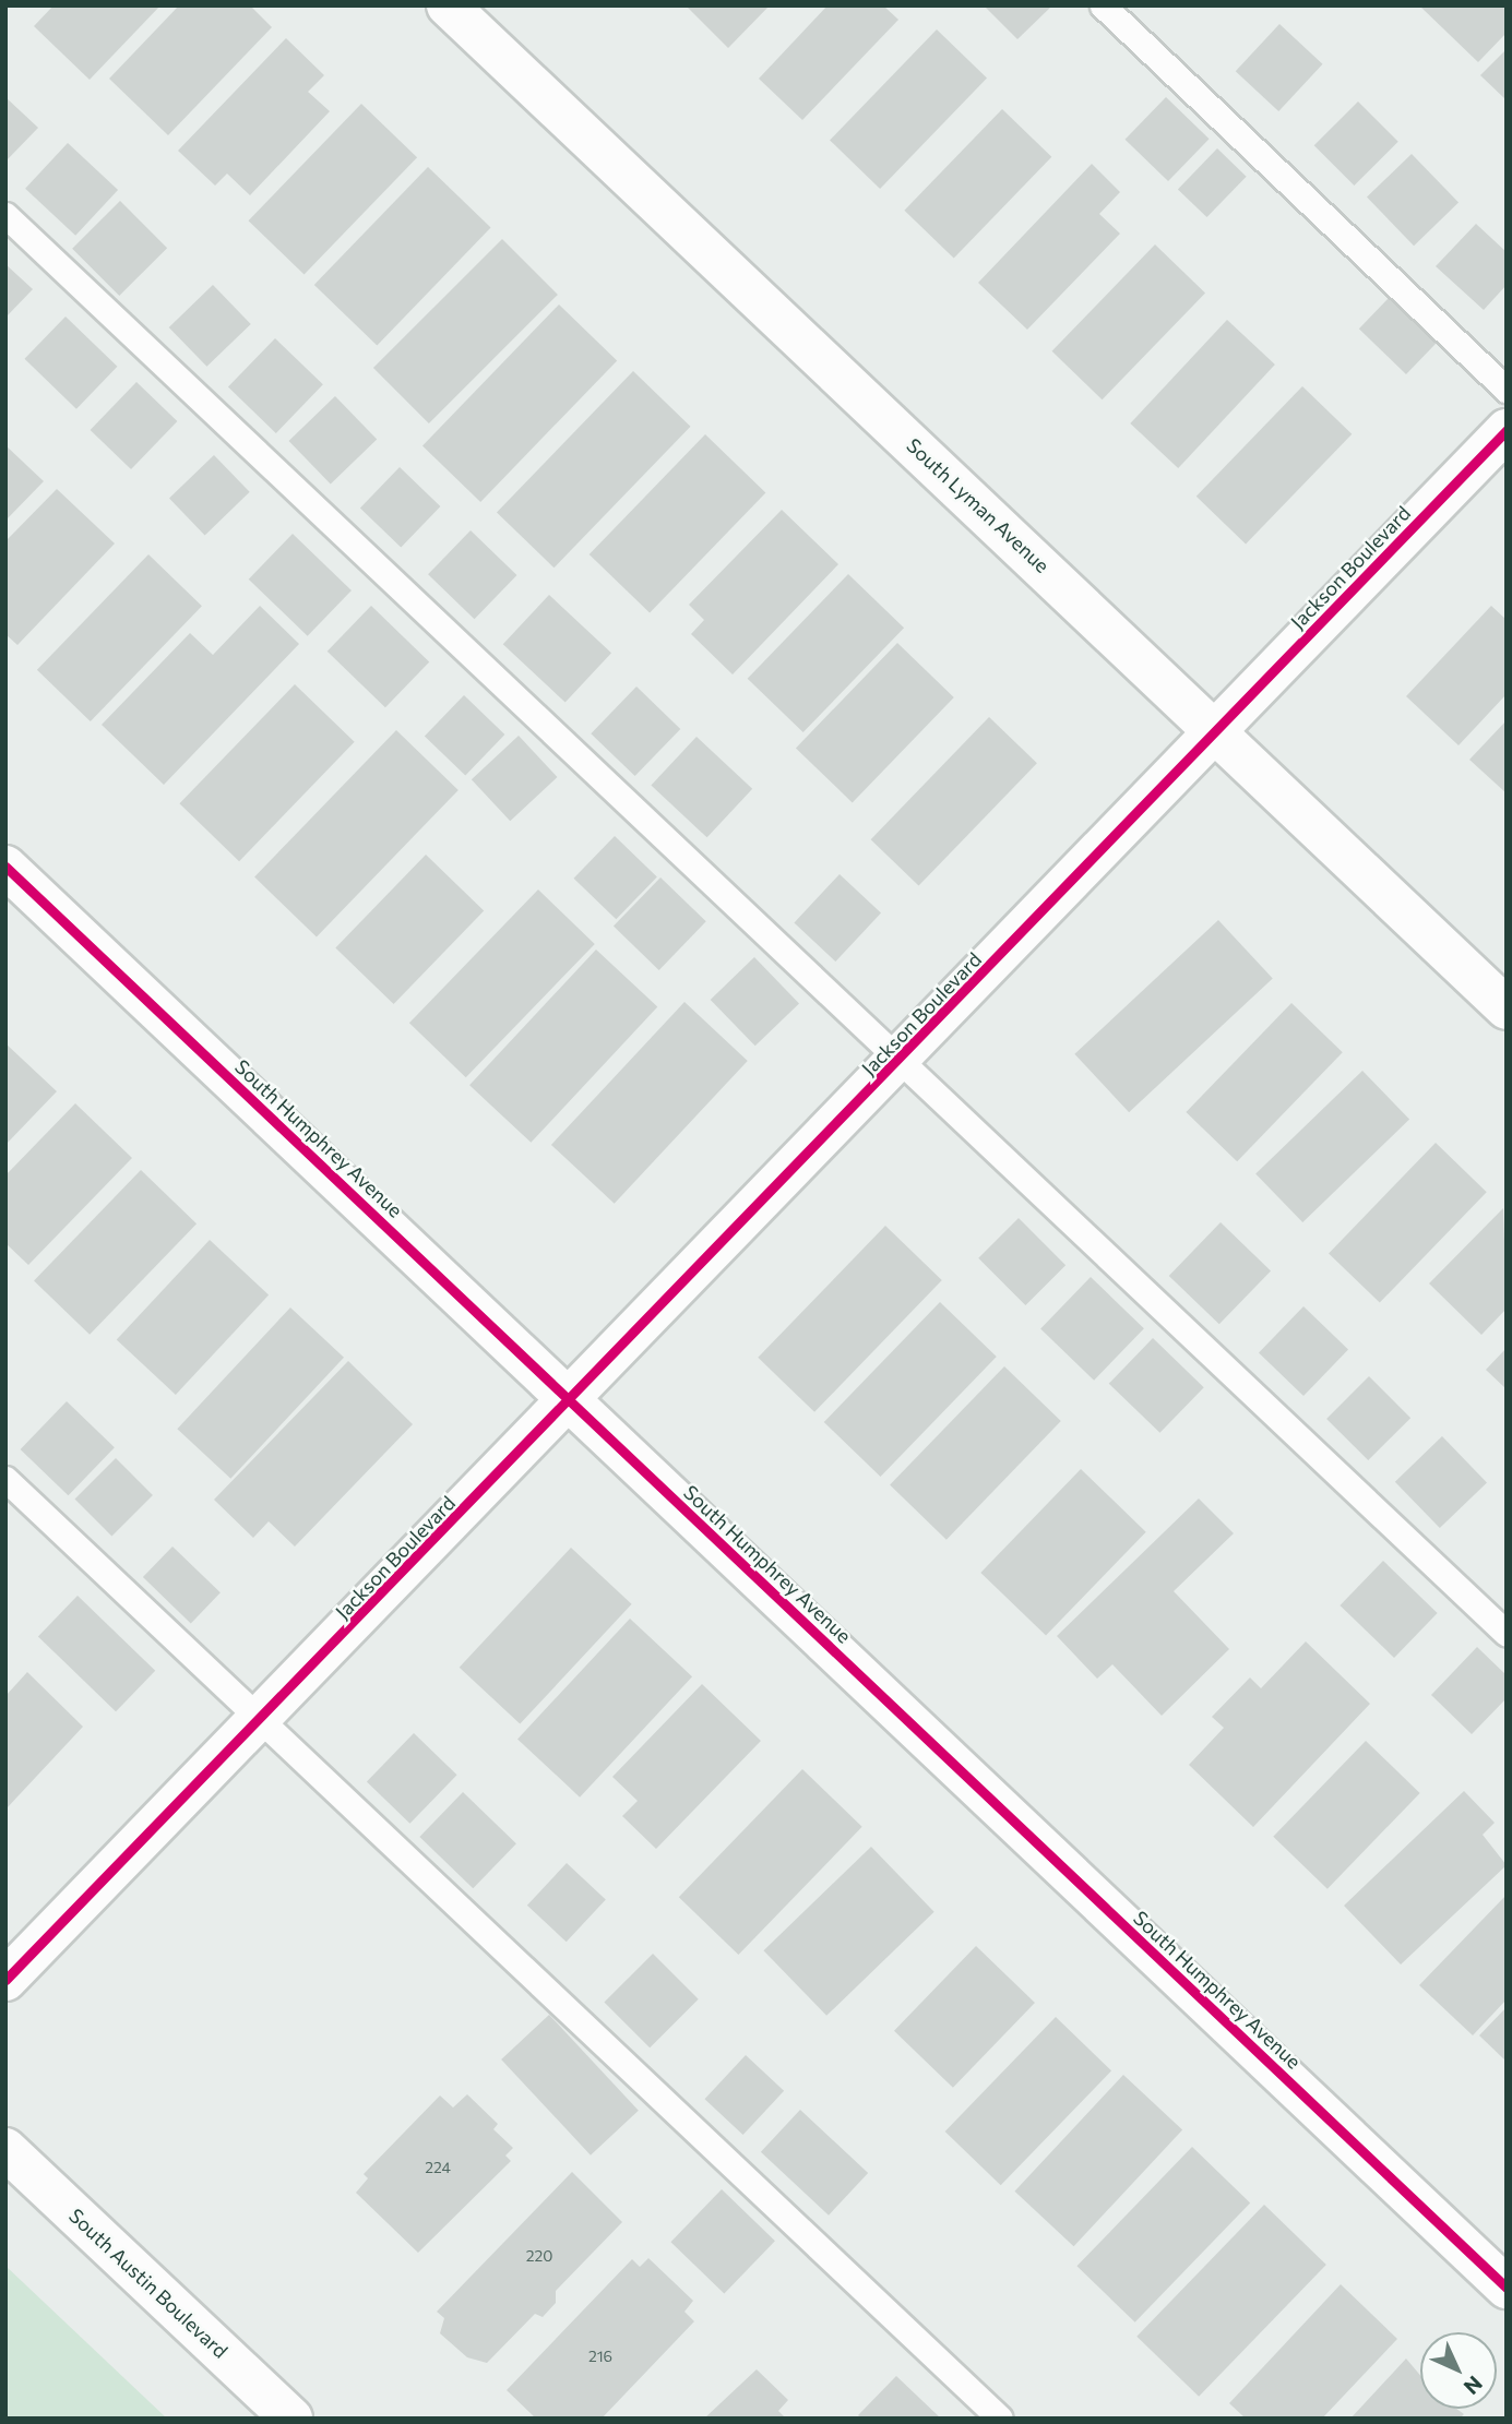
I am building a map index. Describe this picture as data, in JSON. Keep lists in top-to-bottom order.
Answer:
{
  "streets": {
    "street": [
      "South Lyman Avenue",
      "Jackson Boulevard",
      "South Humphrey Avenue",
      "South Austin Boulevard"
    ]
  },
  "crossings": [
    ["South Lyman Avenue", "Jackson Boulevard"],
    ["Jackson Boulevard", "South Humphrey Avenue"]
  ],
  "house_numbers": ["224", "220", "216"],
  "north": "bottom right"
}
